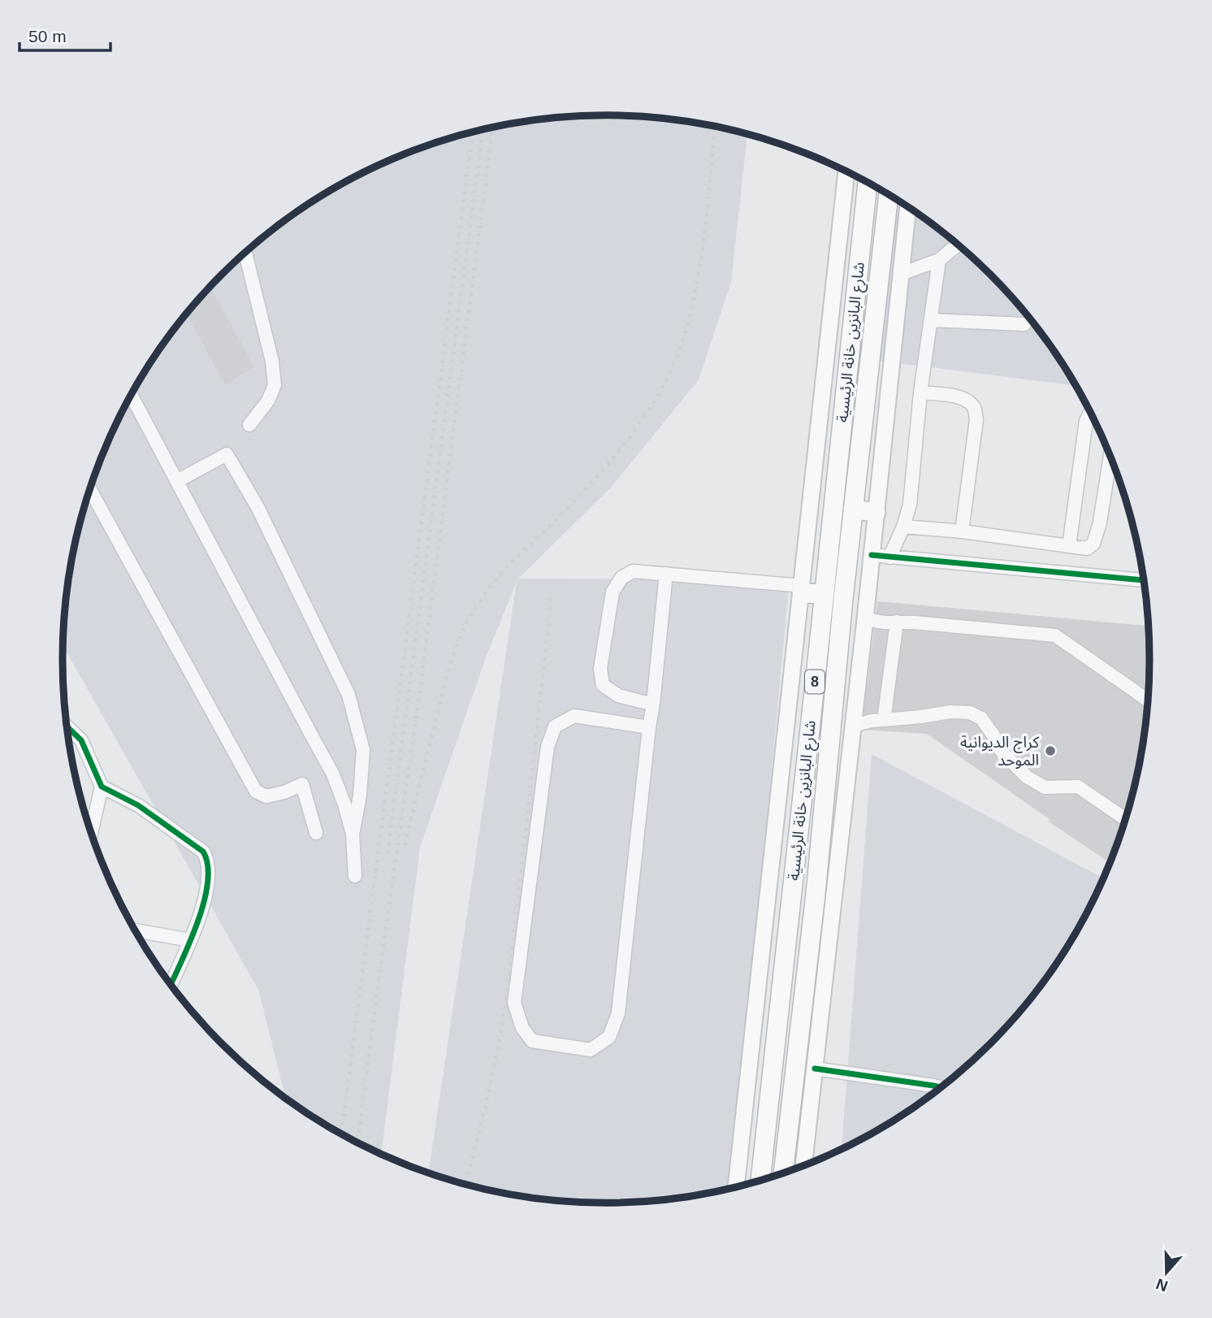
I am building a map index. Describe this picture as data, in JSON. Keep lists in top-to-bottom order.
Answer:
{
  "streets": {
    "highway": ["شارع البانزين خانة الرئيسية", "8"]
  },
  "places": ["كراج الديوانية الموحد"],
  "scale_bar": "50 m",
  "north": "bottom"
}
